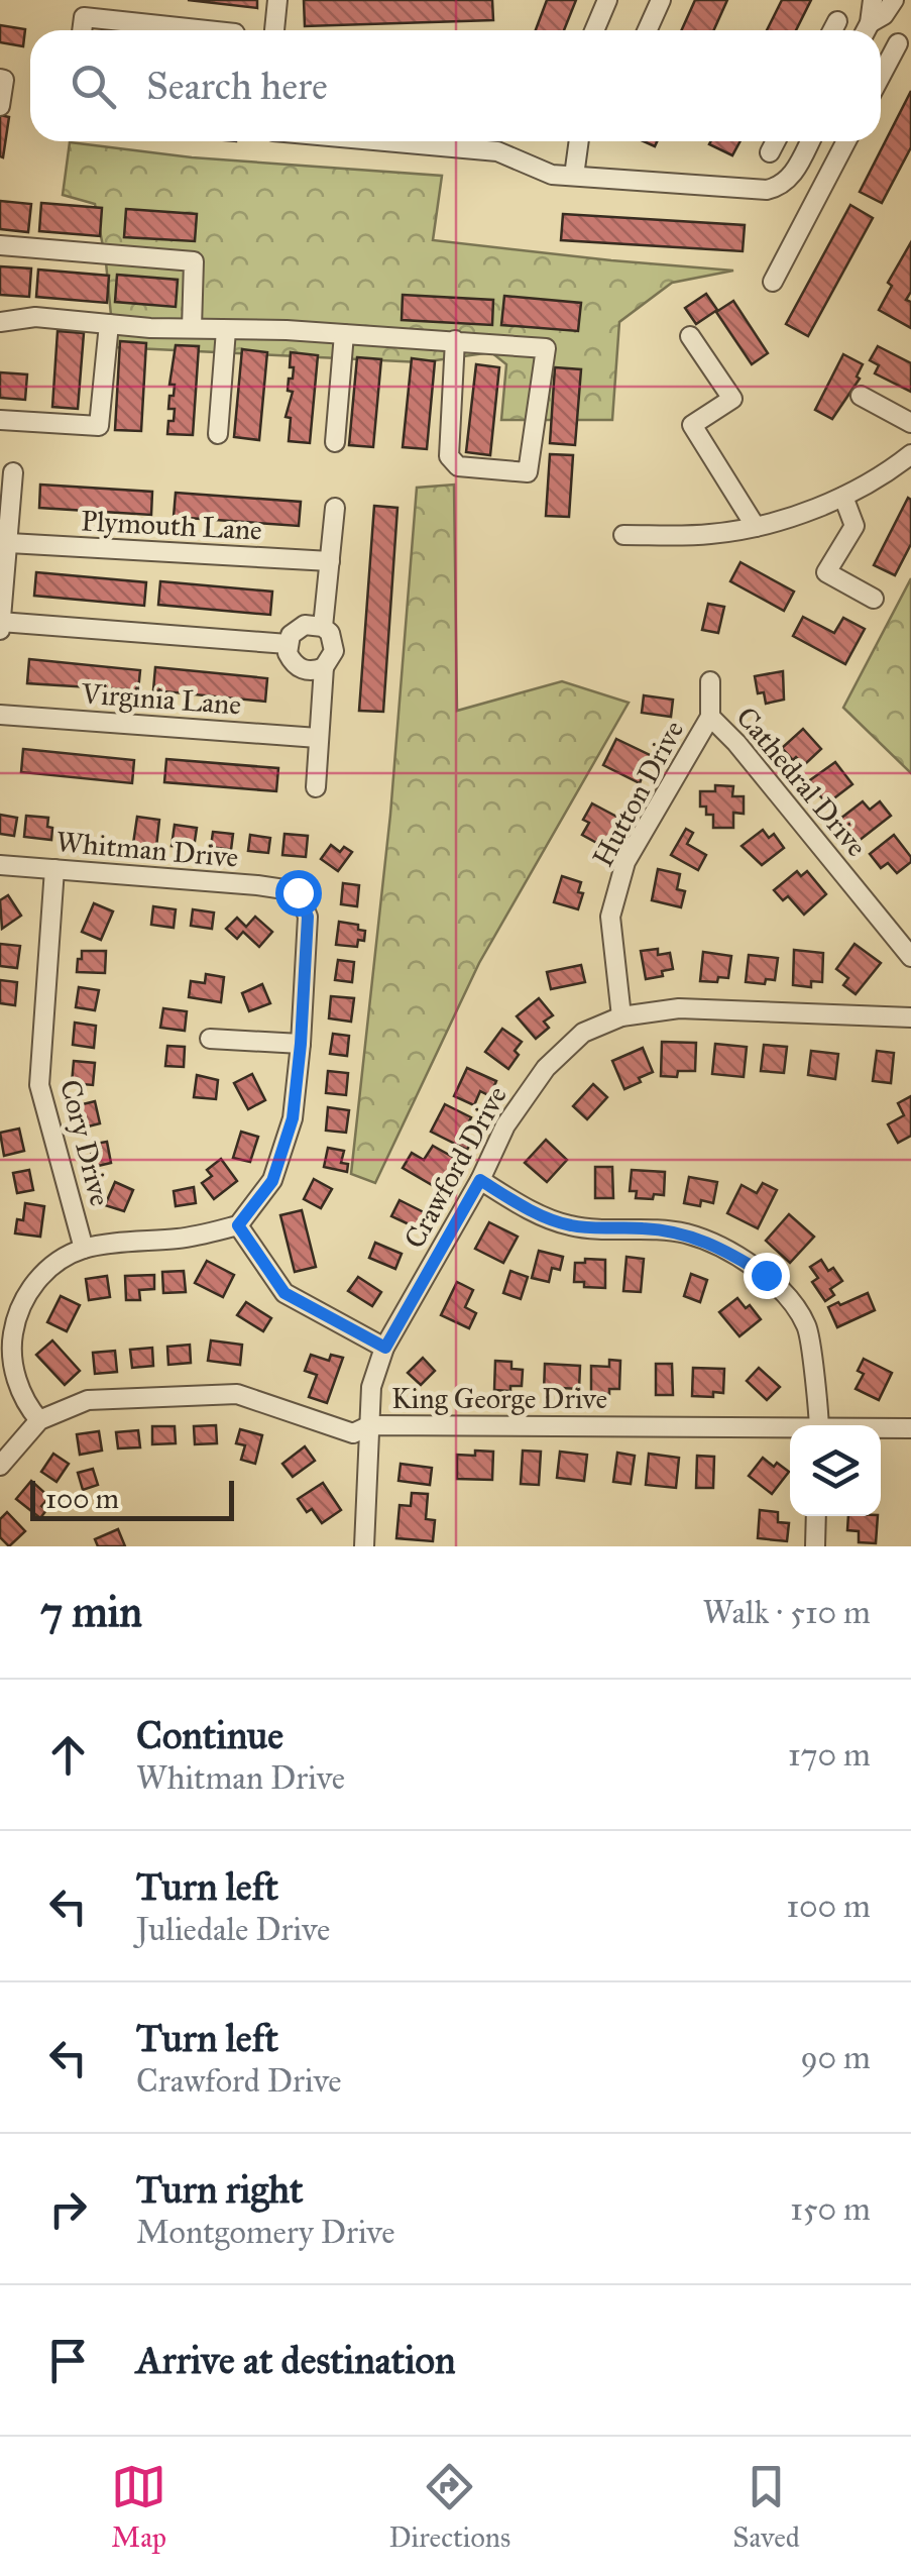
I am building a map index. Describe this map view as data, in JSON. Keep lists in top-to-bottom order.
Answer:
{
  "streets": {
    "street": [
      "Plymouth Lane",
      "Virginia Lane",
      "Cathedral Drive",
      "Hutton Drive",
      "Whitman Drive",
      "Cory Drive",
      "Crawford Drive",
      "King George Drive"
    ]
  },
  "crossings": [
    ["Cathedral Drive", "Hutton Drive"],
    ["Hutton Drive", "Crawford Drive"],
    ["Whitman Drive", "Cory Drive"],
    ["Crawford Drive", "King George Drive"]
  ],
  "scale_bar": "100 m",
  "page": {
    "search": "Search here",
    "scale": "100 m",
    "heading": ["7 min", "Walk · 510 m"],
    "list": [
      ["Continue", "Whitman Drive", "170 m"],
      ["Turn left", "Juliedale Drive", "100 m"],
      ["Turn left", "Crawford Drive", "90 m"],
      ["Turn right", "Montgomery Drive", "150 m"],
      "Arrive at destination"
    ],
    "nav": ["Map", "Directions", "Saved"]
  }
}
